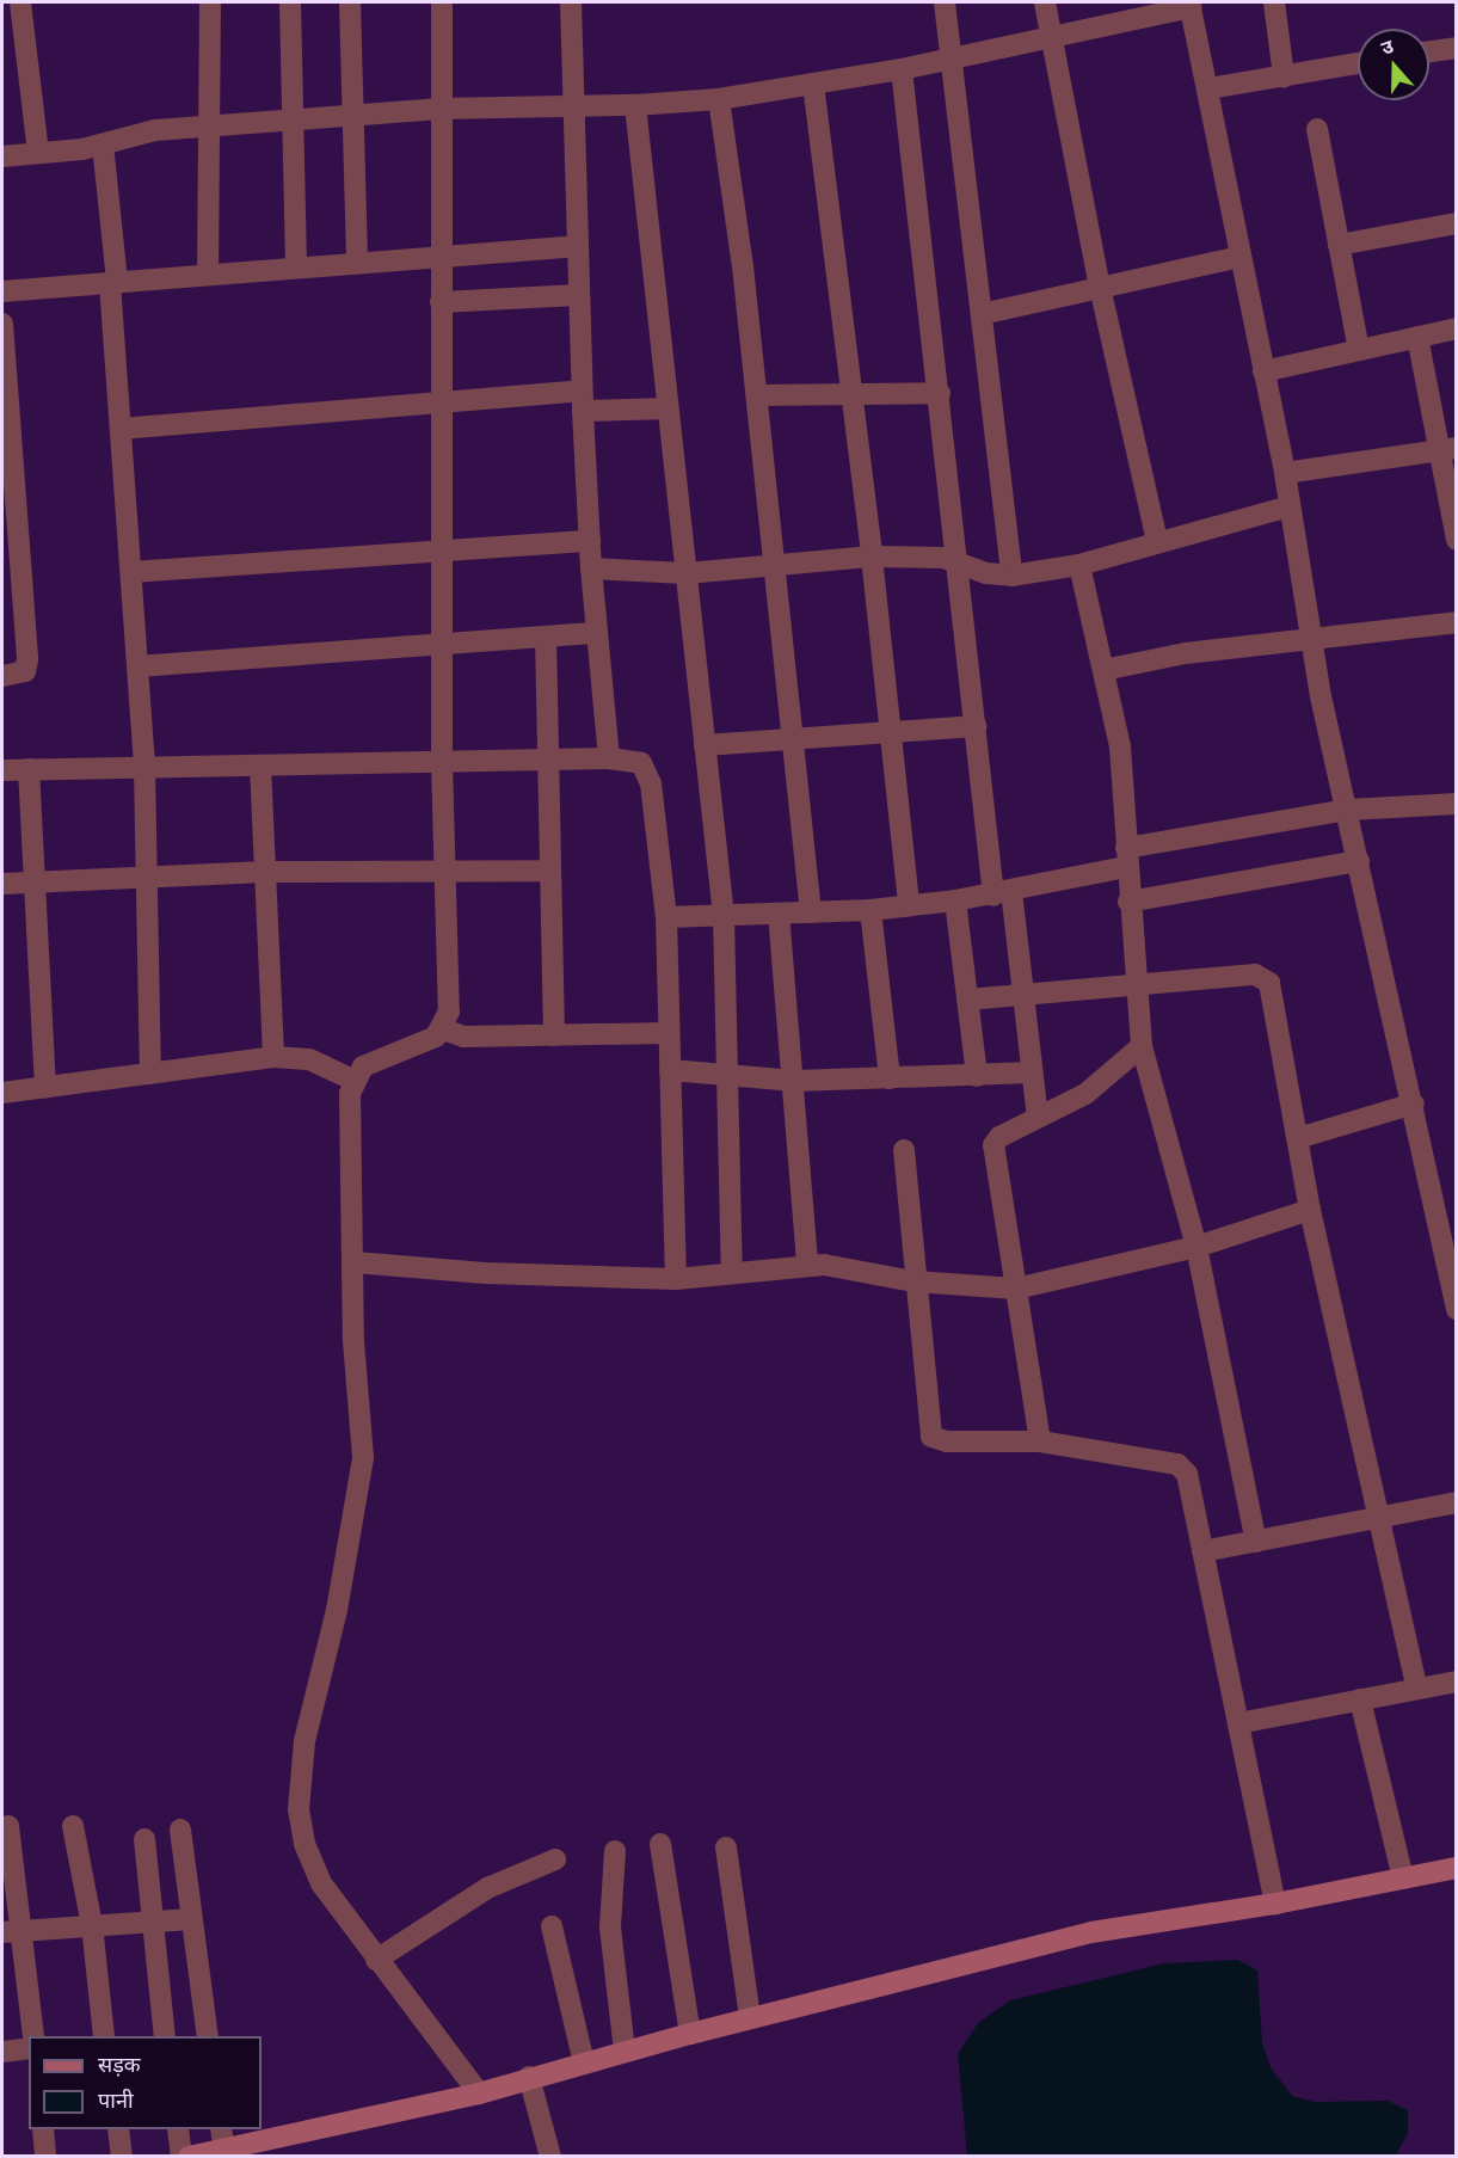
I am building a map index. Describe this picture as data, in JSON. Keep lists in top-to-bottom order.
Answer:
{
  "legend": ["सड़क", "पानी"],
  "north": "top"
}
